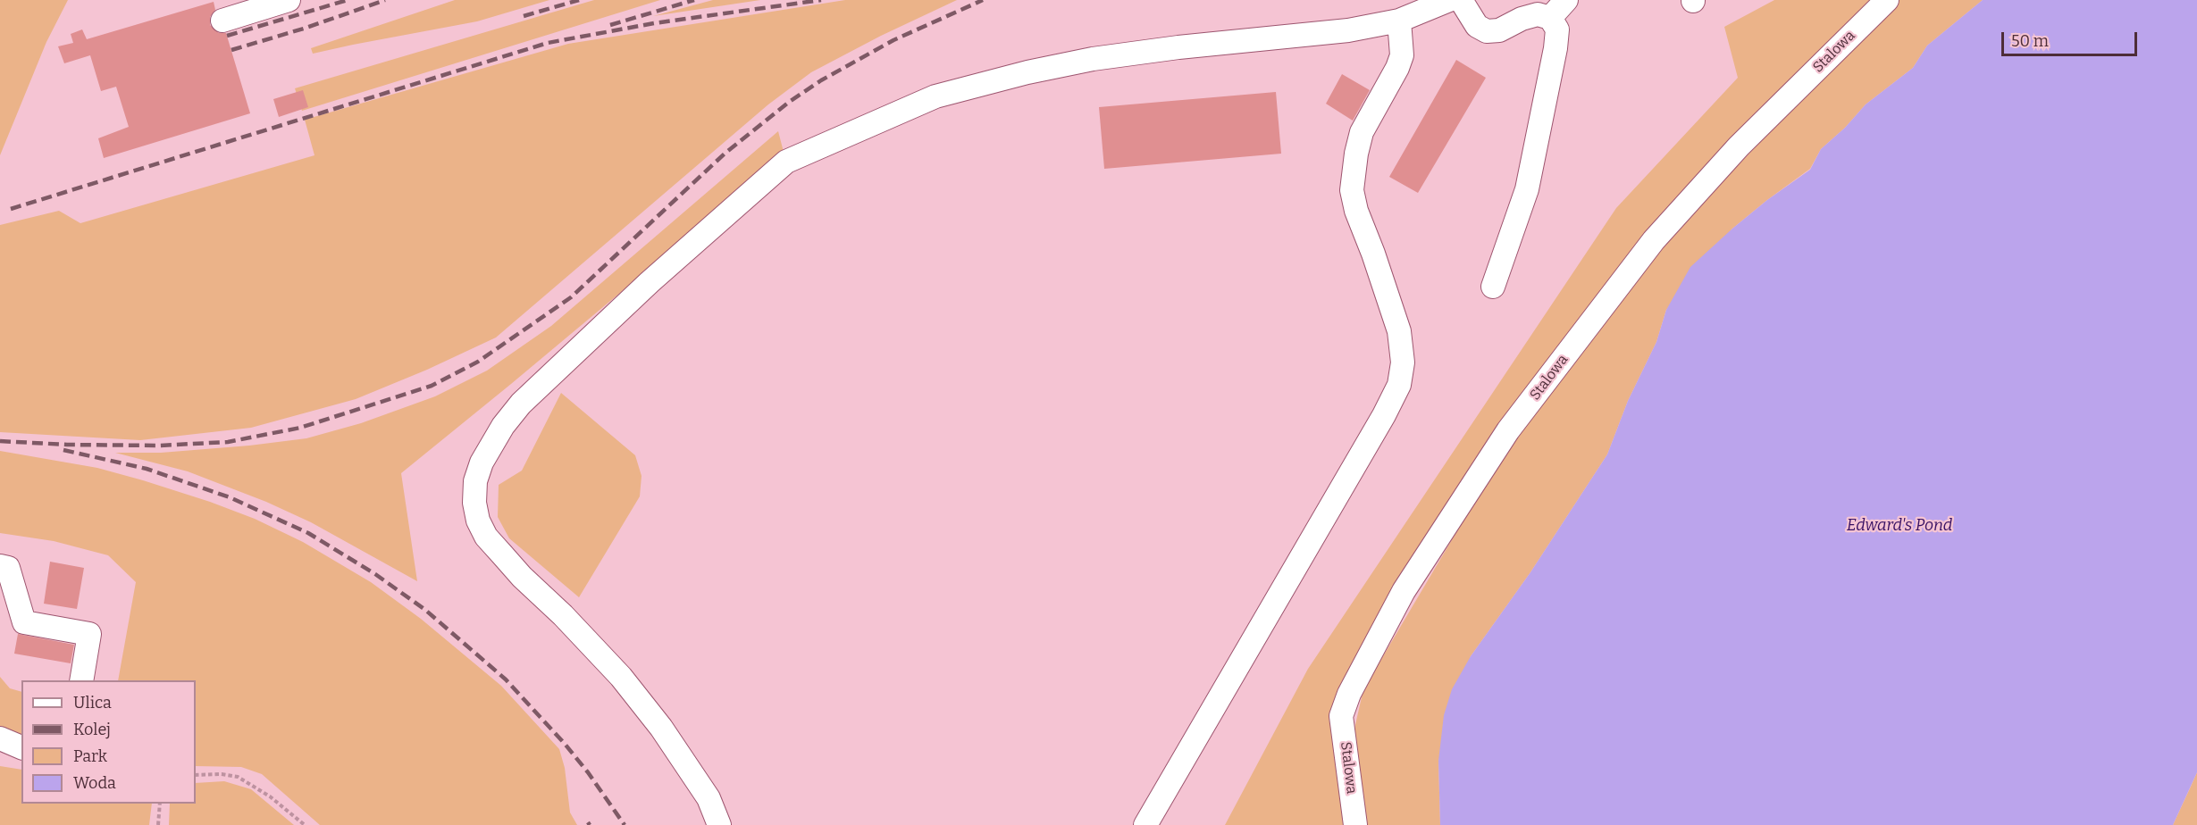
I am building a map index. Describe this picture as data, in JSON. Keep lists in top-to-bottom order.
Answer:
{
  "streets": {
    "street": ["Stalowa"]
  },
  "water": ["Edward's Pond"],
  "legend": [
    "Ulica",
    "Kolej",
    "Park",
    "Woda"
  ],
  "scale_bar": "50 m"
}
